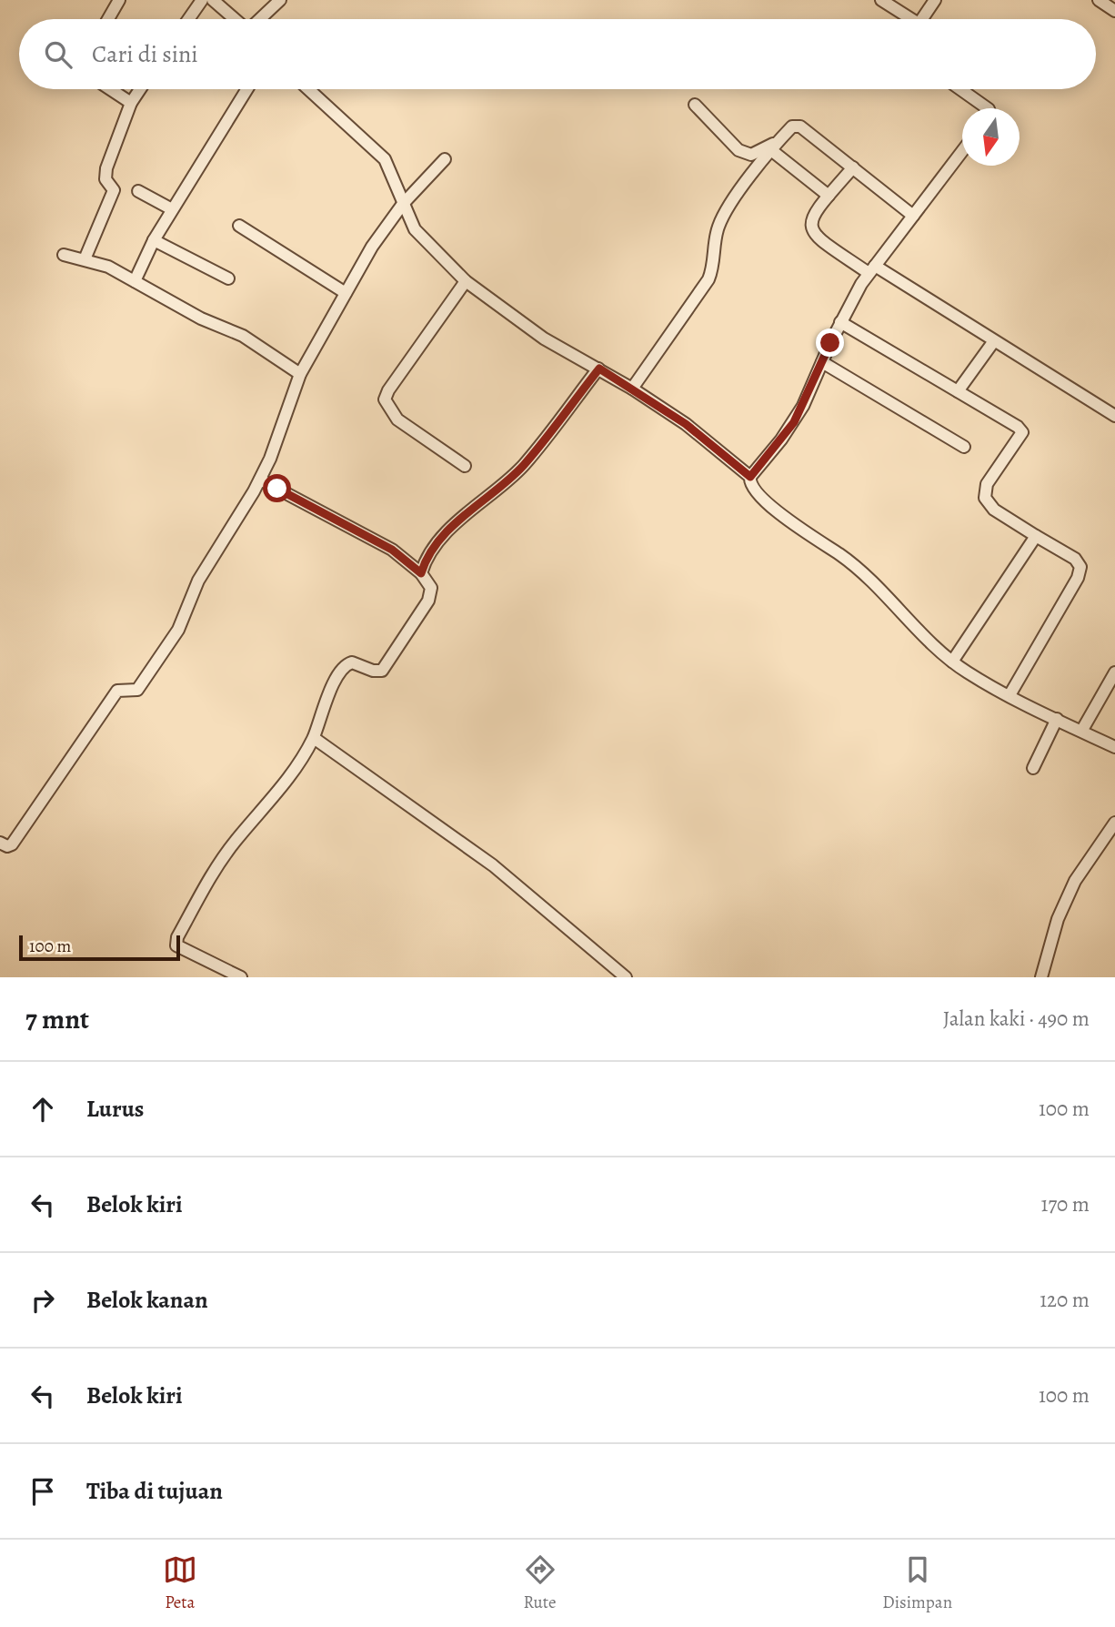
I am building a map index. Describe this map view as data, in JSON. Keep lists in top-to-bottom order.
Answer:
{
  "scale_bar": "100 m",
  "north": "bottom",
  "page": {
    "search": "Cari di sini",
    "scale": "100 m",
    "heading": ["7 mnt", "Jalan kaki · 490 m"],
    "list": [
      ["Lurus", "100 m"],
      ["Belok kiri", "170 m"],
      ["Belok kanan", "120 m"],
      ["Belok kiri", "100 m"],
      "Tiba di tujuan"
    ],
    "nav": ["Peta", "Rute", "Disimpan"]
  }
}
